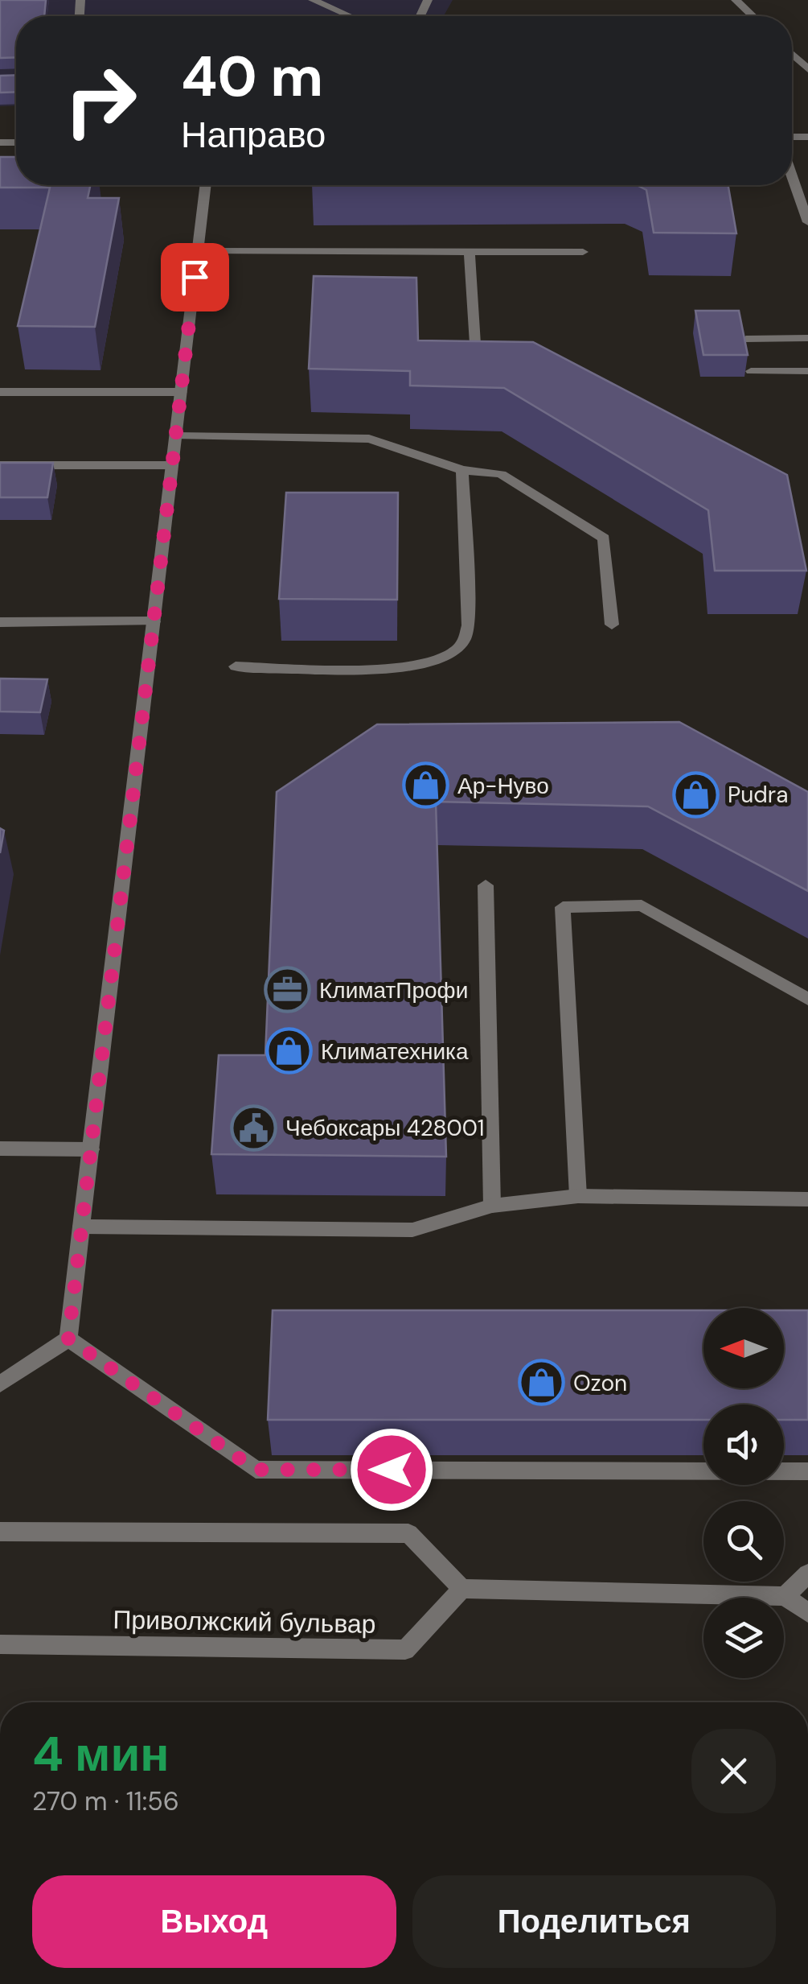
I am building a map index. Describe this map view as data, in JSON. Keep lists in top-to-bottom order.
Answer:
{
  "streets": {
    "street": ["Приволжский бульвар"]
  },
  "places": {
    "shop": [
      "Ар-Нуво",
      "Pudra",
      "Климатехника",
      "Ozon"
    ],
    "office": ["КлиматПрофи"],
    "public building": ["Чебоксары 428001"]
  },
  "north": "left",
  "page": {
    "turn": ["40 m", "Направо"],
    "heading": ["4 мин", "270 m · 11:56"],
    "buttons": ["Выход", "Поделиться"]
  }
}
